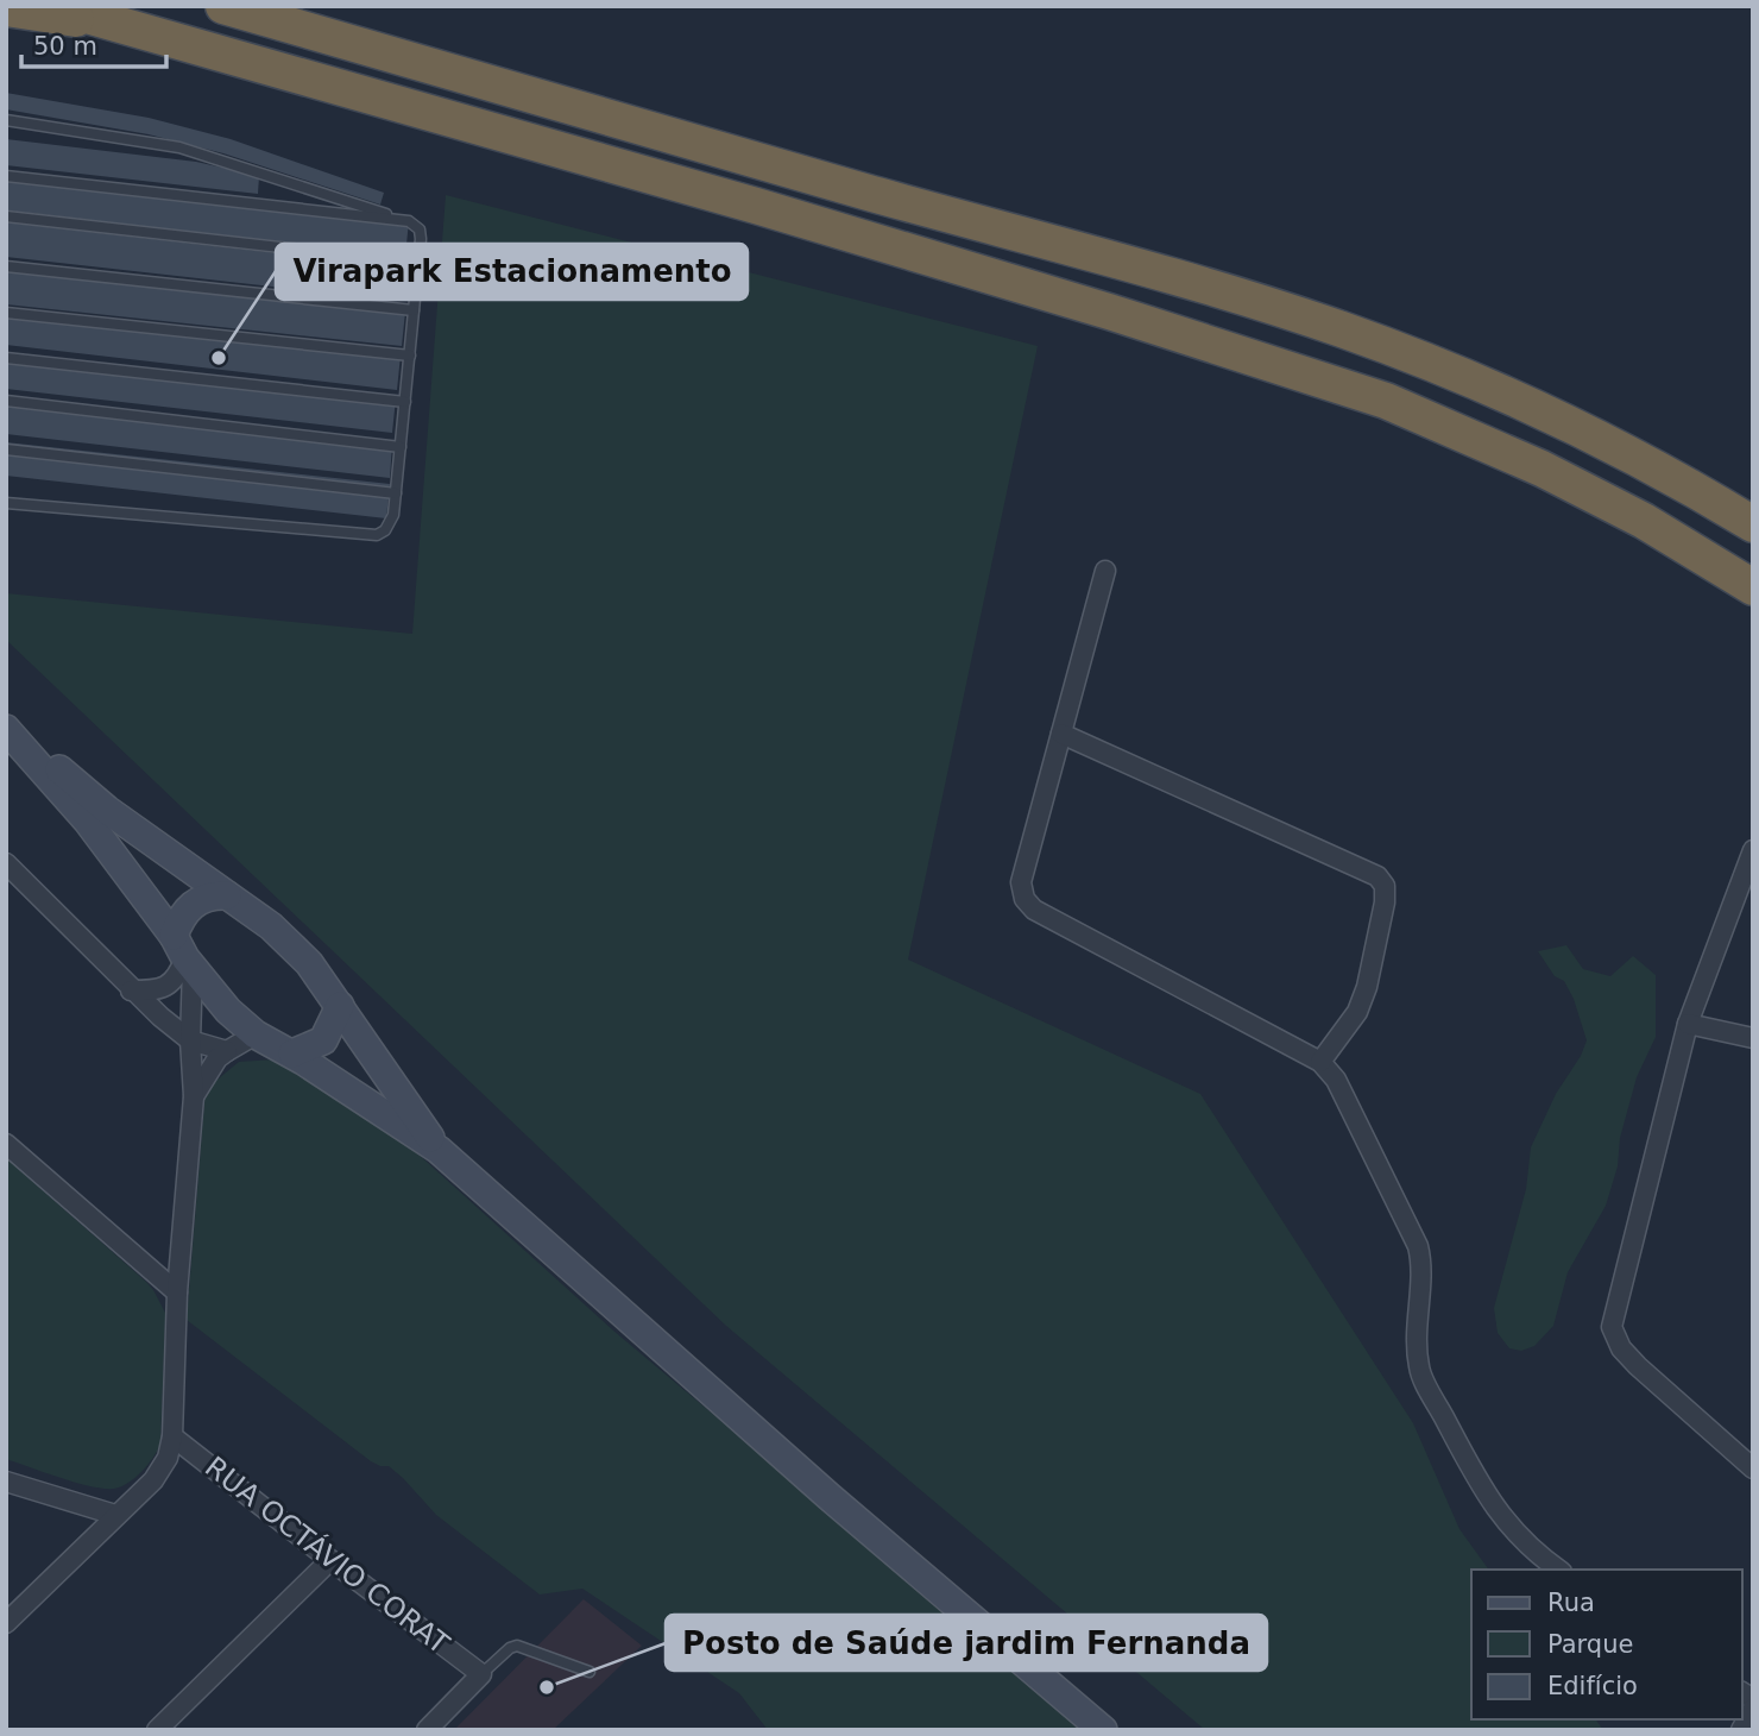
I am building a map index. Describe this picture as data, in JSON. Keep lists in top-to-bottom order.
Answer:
{
  "streets": {
    "street": ["RUA OCTÁVIO CORAT"]
  },
  "places": ["Virapark Estacionamento", "Posto de Saúde jardim Fernanda"],
  "legend": ["Rua", "Parque", "Edifício"],
  "scale_bar": "50 m"
}
